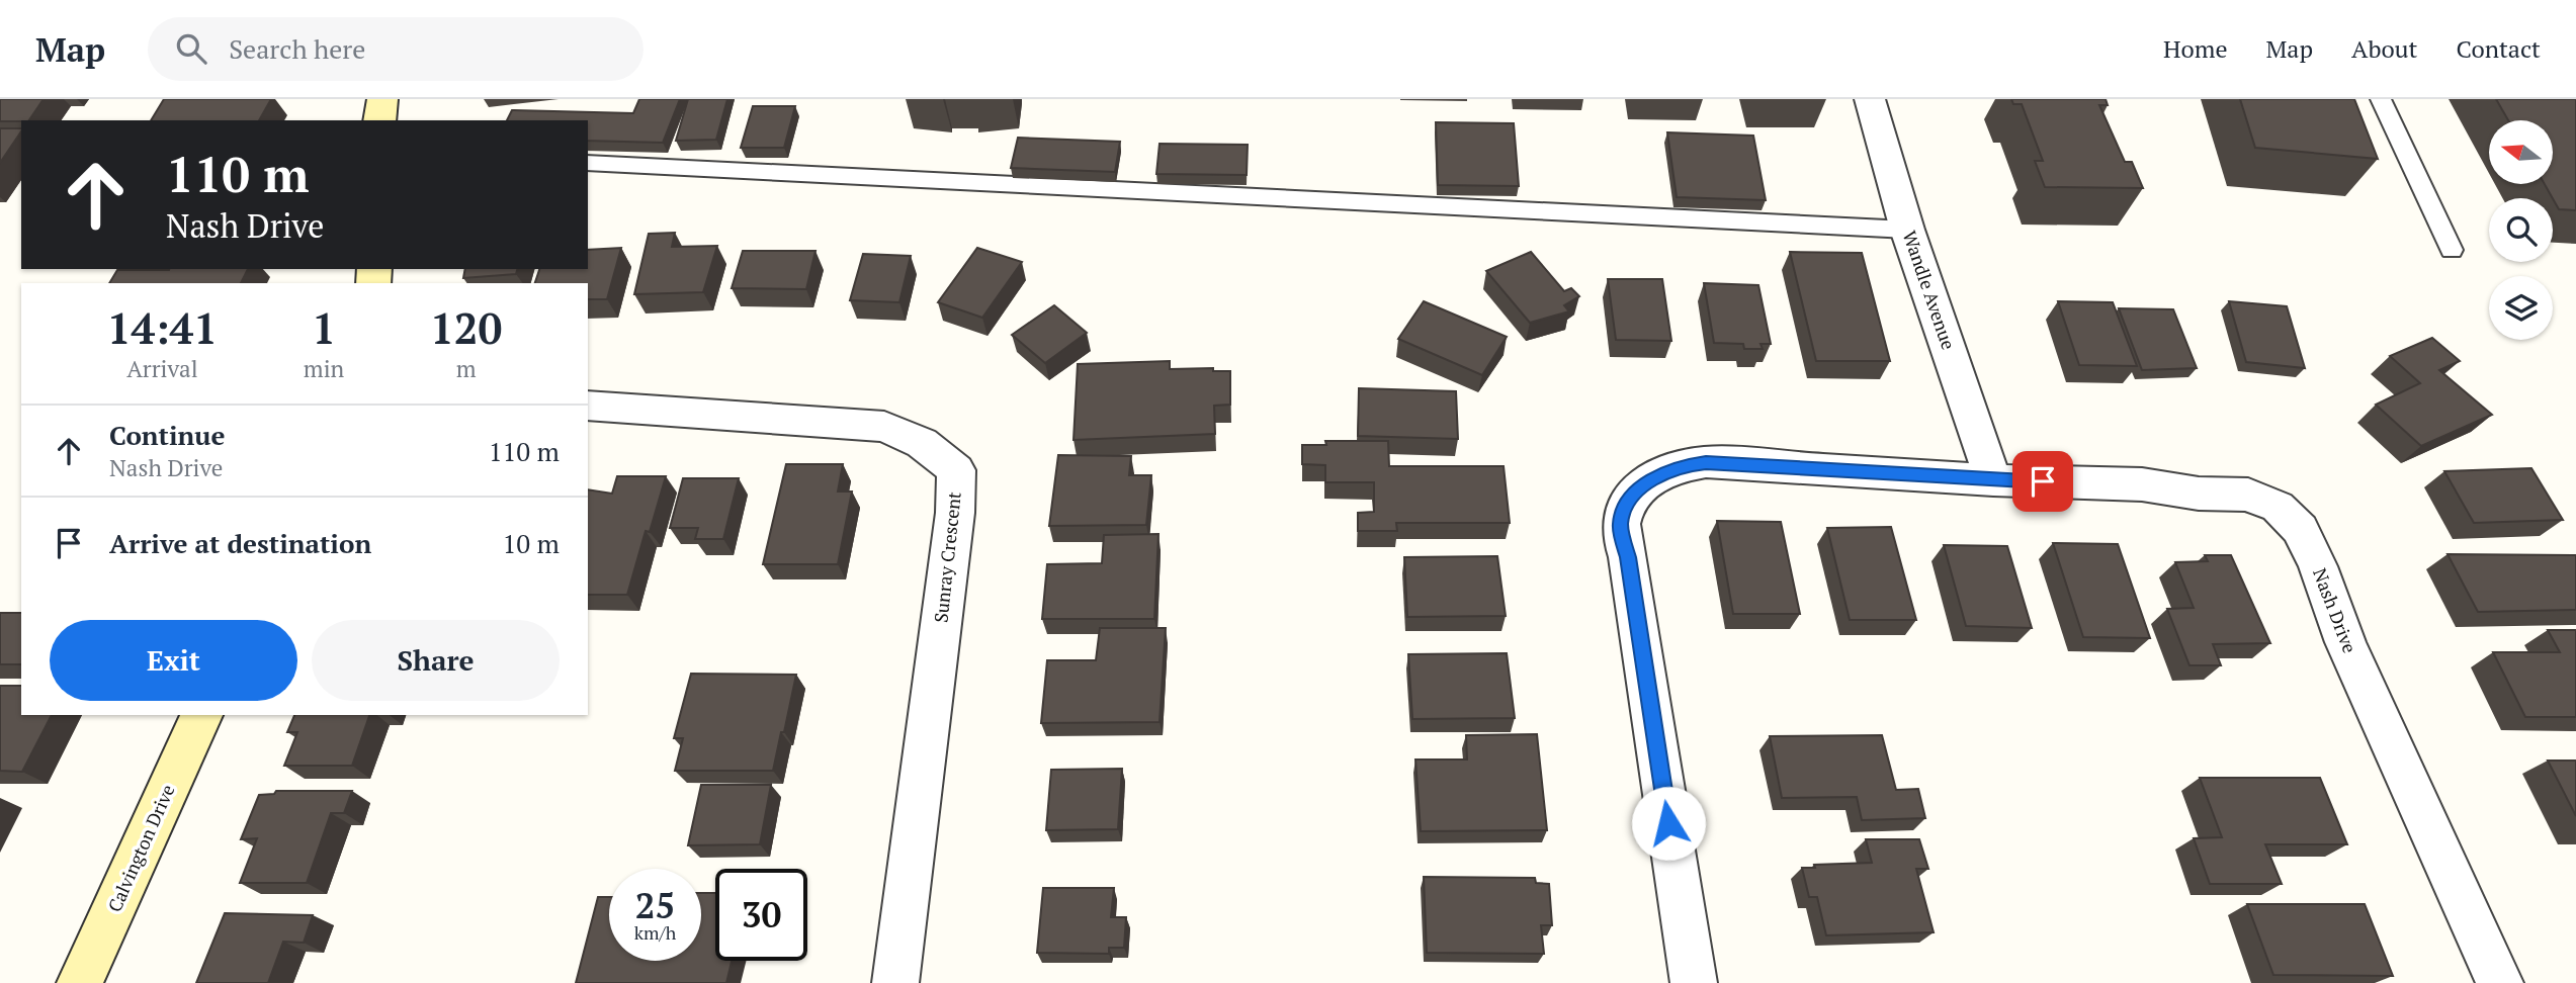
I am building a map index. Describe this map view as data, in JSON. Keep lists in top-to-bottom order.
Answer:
{
  "streets": {
    "street": [
      "Wandle Avenue",
      "Sunray Crescent",
      "Nash Drive",
      "Calvington Drive"
    ]
  },
  "crossings": [
    ["Wandle Avenue", "Nash Drive"]
  ],
  "north": "left",
  "page": {
    "header": "Map",
    "search": "Search here",
    "nav": [
      "Home",
      "Map",
      "About",
      "Contact"
    ],
    "turn": ["110 m", "Nash Drive"],
    "eta": [
      "14:41",
      "Arrival",
      "1",
      "min",
      "120",
      "m"
    ],
    "list": [
      {
        "name": "Continue",
        "note": "Nash Drive",
        "value": "110 m"
      },
      {
        "name": "Arrive at destination",
        "value": "10 m"
      }
    ],
    "buttons": ["Exit", "Share"],
    "speed": "25 km/h",
    "limit": "30"
  }
}
